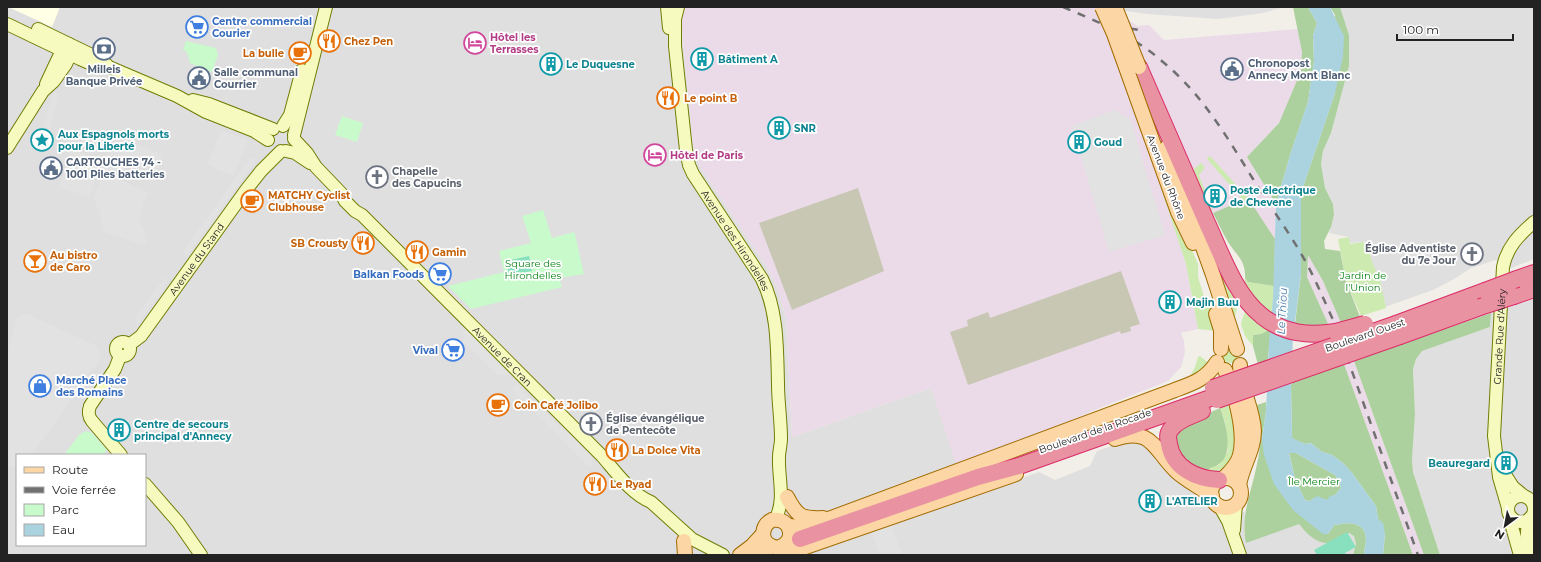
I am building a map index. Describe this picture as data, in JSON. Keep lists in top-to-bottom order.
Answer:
{
  "streets": {
    "highway": ["Boulevard Ouest", "Boulevard de la Rocade"],
    "main road": [
      "Avenue du Rhône",
      "Avenue des Hirondelles",
      "Avenue du Stand",
      "Grande Rue d'Aléry",
      "Avenue de Cran"
    ]
  },
  "crossings": [
    ["Avenue du Stand", "Avenue de Cran"],
    ["Boulevard Ouest", "Boulevard de la Rocade"]
  ],
  "water": ["Le Thiou"],
  "parks": ["Square des Hirondelles", "Jardin de l'Union", "Île Mercier"],
  "places": {
    "supermarket": ["Centre commercial Courier", "Balkan Foods", "Vival"],
    "restaurant": [
      "Chez Pen",
      "Le point B",
      "SB Crousty",
      "Gamin",
      "La Dolce Vita",
      "Le Ryad"
    ],
    "hotel": ["Hôtel les Terrasses", "Hôtel de Paris"],
    "bank": ["Milleis Banque Privée"],
    "cafe": ["La bulle", "MATCHY Cyclist Clubhouse", "Coin Café Jolibo"],
    "building": [
      "Bâtiment A",
      "Le Duquesne",
      "SNR",
      "Goud",
      "Poste électrique de Chevene",
      "Majin Buu",
      "Centre de secours principal d'Annecy",
      "Beauregard",
      "L'ATELIER"
    ],
    "public building": ["Chronopost Annecy Mont Blanc", "Salle communal Courrier", "CARTOUCHES 74 - 1001 Piles batteries"],
    "place": ["Aux Espagnols morts pour la Liberté"],
    "church": ["Chapelle des Capucins", "Église Adventiste du 7e Jour", "Église évangélique de Pentecôte"],
    "bar": ["Au bistro de Caro"],
    "shop": ["Marché Place des Romains"]
  },
  "legend": [
    "Route",
    "Voie ferrée",
    "Parc",
    "Eau"
  ],
  "scale_bar": "100 m",
  "north": "bottom left"
}
